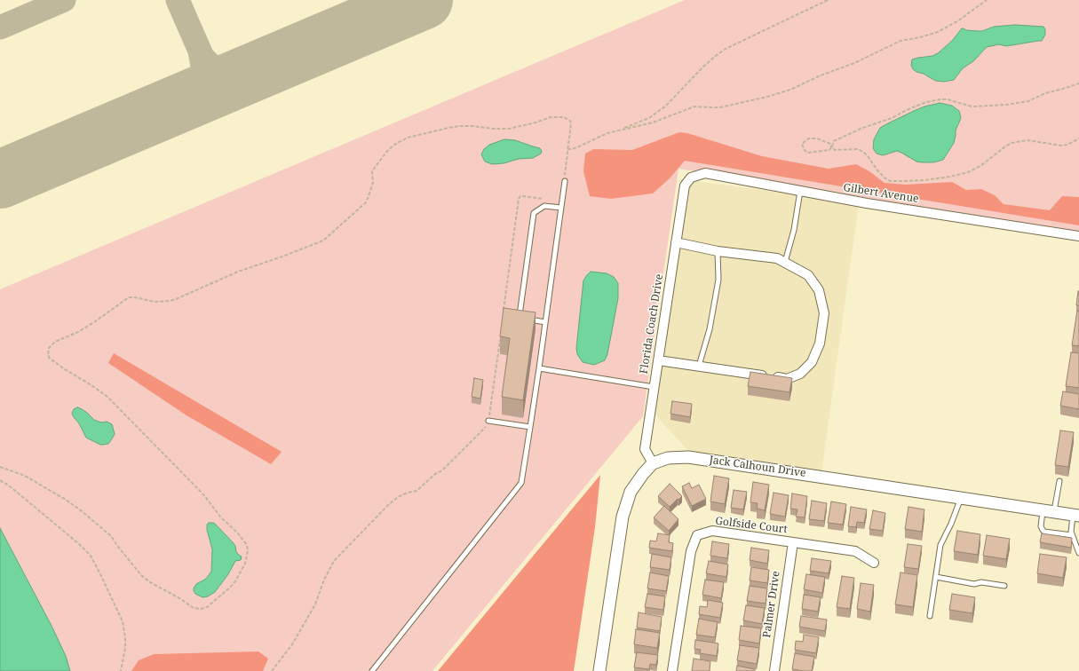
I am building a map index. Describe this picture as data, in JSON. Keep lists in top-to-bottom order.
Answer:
{
  "streets": {
    "street": [
      "Gilbert Avenue",
      "Florida Coach Drive",
      "Jack Calhoun Drive",
      "Golfside Court",
      "Palmer Drive"
    ]
  },
  "crossings": [
    ["Gilbert Avenue", "Florida Coach Drive"],
    ["Florida Coach Drive", "Jack Calhoun Drive"],
    ["Golfside Court", "Palmer Drive"]
  ]
}
